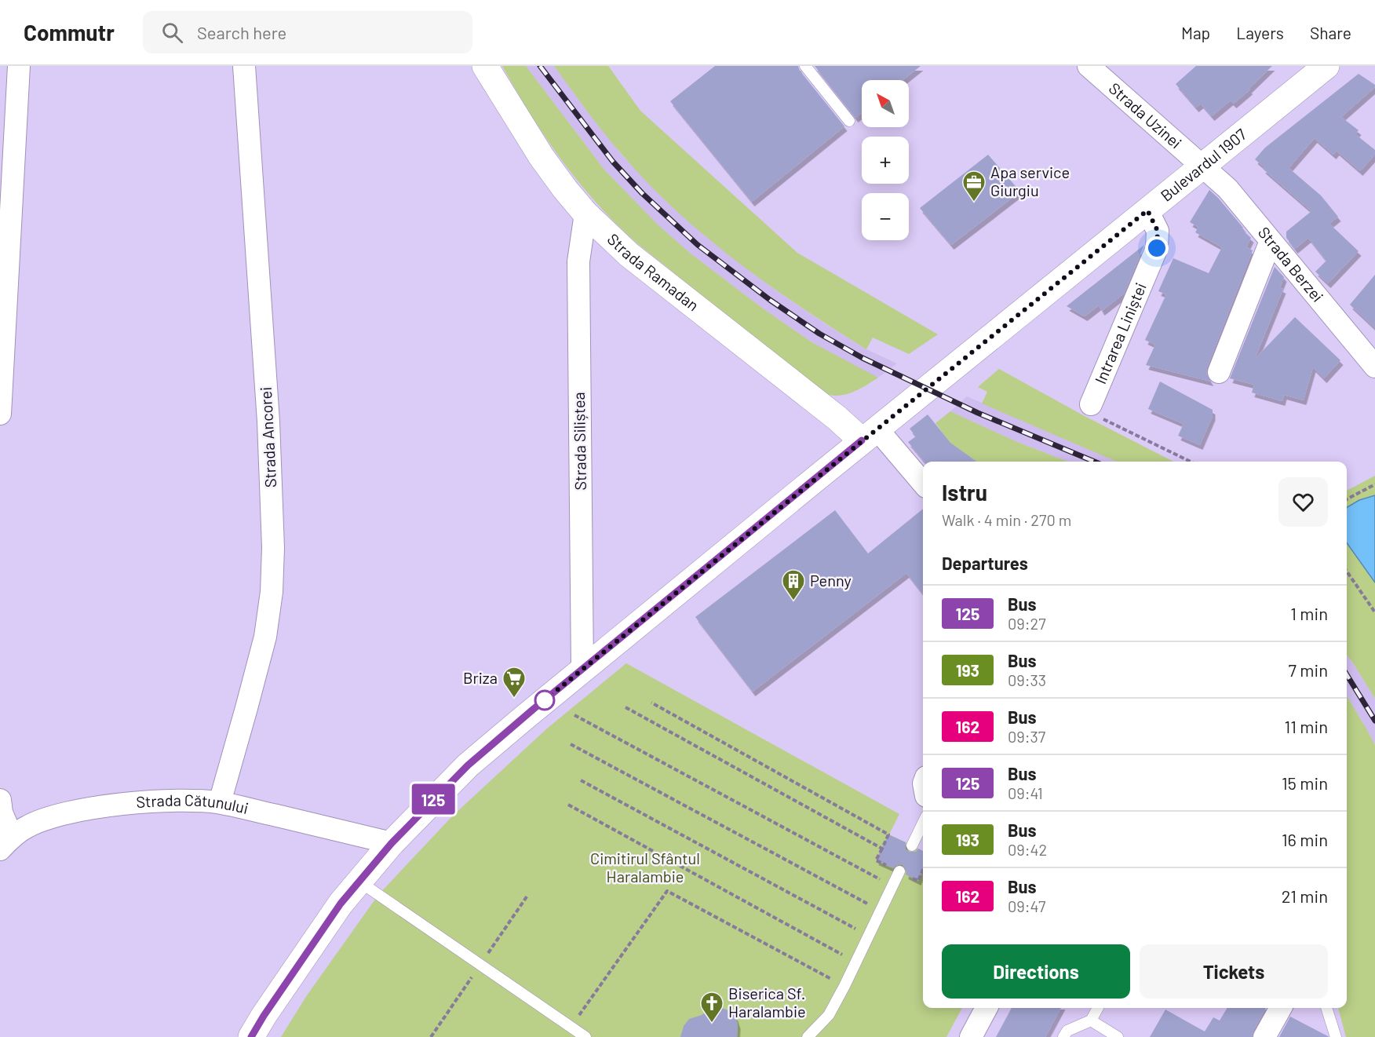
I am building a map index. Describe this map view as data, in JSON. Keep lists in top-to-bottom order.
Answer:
{
  "streets": {
    "main road": ["Bulevardul 1907", "Strada Ramadan"],
    "street": [
      "Strada Uzinei",
      "Strada Berzei",
      "Intrarea Liniștei",
      "Strada Ancorei",
      "Strada Siliștea",
      "Strada Cătunului"
    ]
  },
  "crossings": [
    ["Strada Uzinei", "Bulevardul 1907"],
    ["Strada Uzinei", "Strada Berzei"],
    ["Bulevardul 1907", "Strada Berzei"],
    ["Bulevardul 1907", "Strada Ramadan"],
    ["Bulevardul 1907", "Intrarea Liniștei"],
    ["Bulevardul 1907", "Strada Siliștea"],
    ["Bulevardul 1907", "Strada Cătunului"],
    ["Strada Ramadan", "Strada Siliștea"],
    ["Strada Ancorei", "Strada Cătunului"]
  ],
  "parks": ["Cimitirul Sfântul Haralambie"],
  "places": {
    "office": ["Apa service Giurgiu"],
    "building": ["Penny"],
    "supermarket": ["Briza"],
    "church": ["Biserica Sf. Haralambie"]
  },
  "lines": ["bus line 125"],
  "north": "top left",
  "page": {
    "header": "Commutr",
    "search": "Search here",
    "nav": ["Map", "Layers", "Share"],
    "on_map": "125",
    "map_buttons": ["+", "−"],
    "heading": [
      ["Istru", "Walk · 4 min · 270 m"],
      "Departures"
    ],
    "list": [
      {
        "mark": "125",
        "name": "Bus",
        "note": "09:27",
        "value": "1 min"
      },
      {
        "mark": "193",
        "name": "Bus",
        "note": "09:33",
        "value": "7 min"
      },
      {
        "mark": "162",
        "name": "Bus",
        "note": "09:37",
        "value": "11 min"
      },
      {
        "mark": "125",
        "name": "Bus",
        "note": "09:41",
        "value": "15 min"
      },
      {
        "mark": "193",
        "name": "Bus",
        "note": "09:42",
        "value": "16 min"
      },
      {
        "mark": "162",
        "name": "Bus",
        "note": "09:47",
        "value": "21 min"
      }
    ],
    "buttons": ["Directions", "Tickets"]
  }
}
